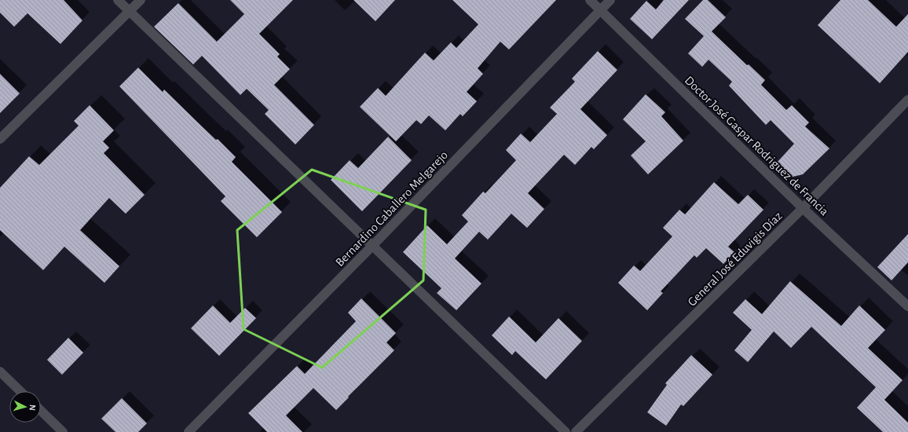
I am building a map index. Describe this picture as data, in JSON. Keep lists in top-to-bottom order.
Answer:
{
  "streets": {
    "street": ["Doctor José Gaspar Rodriguez de Francia", "Bernardino Caballero Melgarejo", "General José Eduvigis Díaz"]
  },
  "crossings": [
    ["Doctor José Gaspar Rodriguez de Francia", "Bernardino Caballero Melgarejo"],
    ["Doctor José Gaspar Rodriguez de Francia", "General José Eduvigis Díaz"]
  ],
  "north": "right"
}
